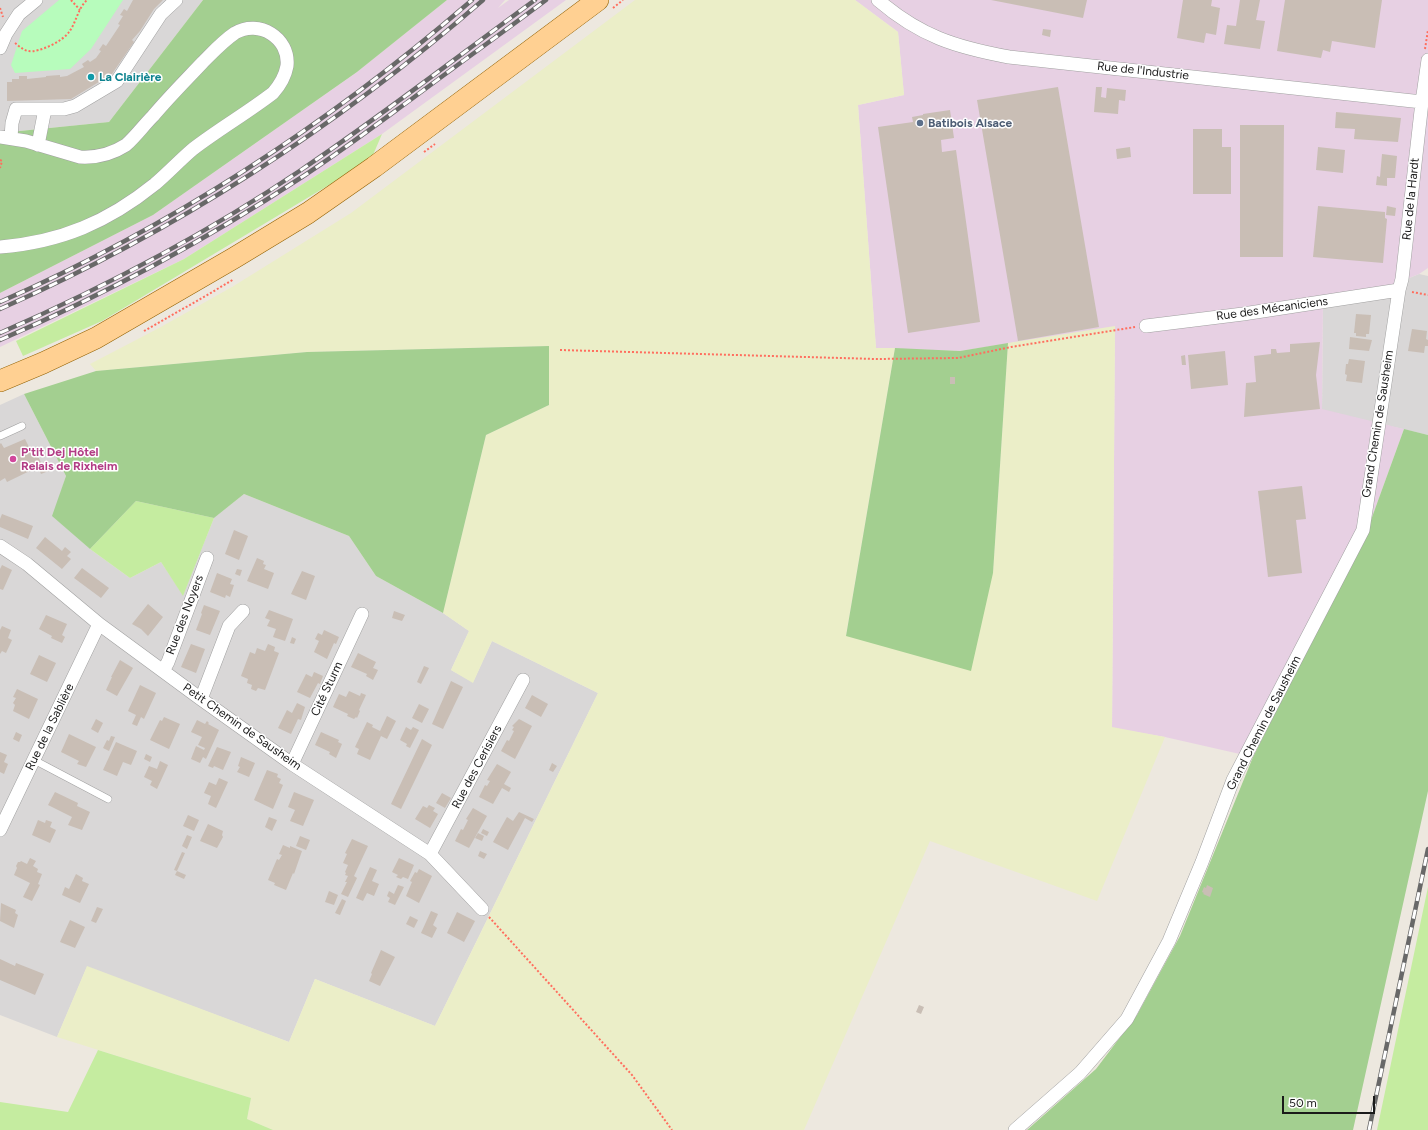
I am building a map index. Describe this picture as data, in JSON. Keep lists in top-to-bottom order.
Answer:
{
  "streets": {
    "street": [
      "Rue de l'Industrie",
      "Rue de la Hardt",
      "Rue des Mécaniciens",
      "Grand Chemin de Sausheim",
      "Rue des Noyers",
      "Cité Sturm",
      "Rue de la Sablière",
      "Petit Chemin de Sausheim",
      "Rue des Cerisiers"
    ]
  },
  "crossings": [
    ["Rue de l'Industrie", "Rue de la Hardt"],
    ["Rue de la Hardt", "Rue des Mécaniciens"],
    ["Rue de la Hardt", "Grand Chemin de Sausheim"],
    ["Rue des Mécaniciens", "Grand Chemin de Sausheim"],
    ["Rue des Noyers", "Petit Chemin de Sausheim"],
    ["Cité Sturm", "Petit Chemin de Sausheim"],
    ["Rue de la Sablière", "Petit Chemin de Sausheim"],
    ["Petit Chemin de Sausheim", "Rue des Cerisiers"]
  ],
  "places": ["La Clairière", "Batibois Alsace", "P'tit Dej Hôtel Relais de Rixheim"],
  "scale_bar": "50 m"
}
